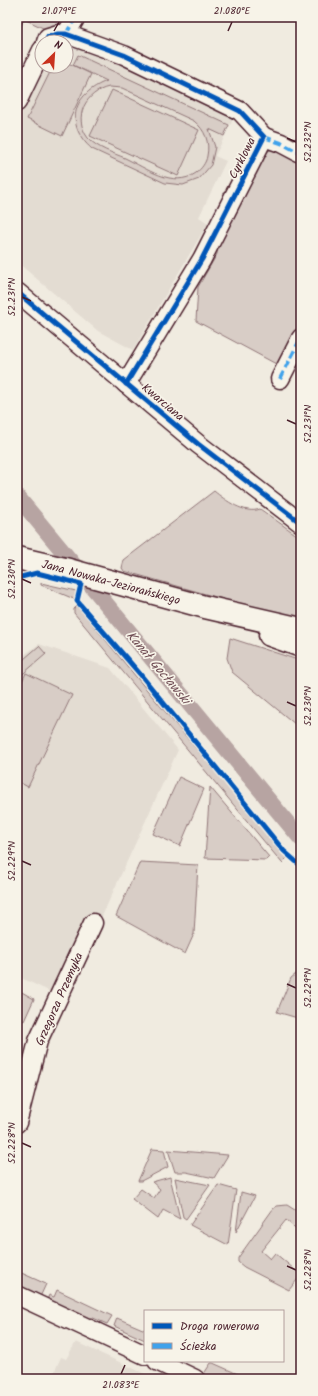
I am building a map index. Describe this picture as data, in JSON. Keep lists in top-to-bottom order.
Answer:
{
  "streets": {
    "street": [
      "Cyrklowa",
      "Kwarciana",
      "Jana Nowaka-Jeziorańskiego",
      "Grzegorza Przemyka"
    ]
  },
  "crossings": [
    ["Cyrklowa", "Kwarciana"]
  ],
  "water": ["Kanał Gocławski"],
  "legend": ["Droga rowerowa", "Ścieżka"],
  "north": "top right",
  "coordinates": [
    "21.079°E",
    "21.080°E",
    "52.232°N",
    "52.231°N",
    "52.230°N",
    "52.229°N",
    "52.228°N",
    "21.083°E"
  ]
}
